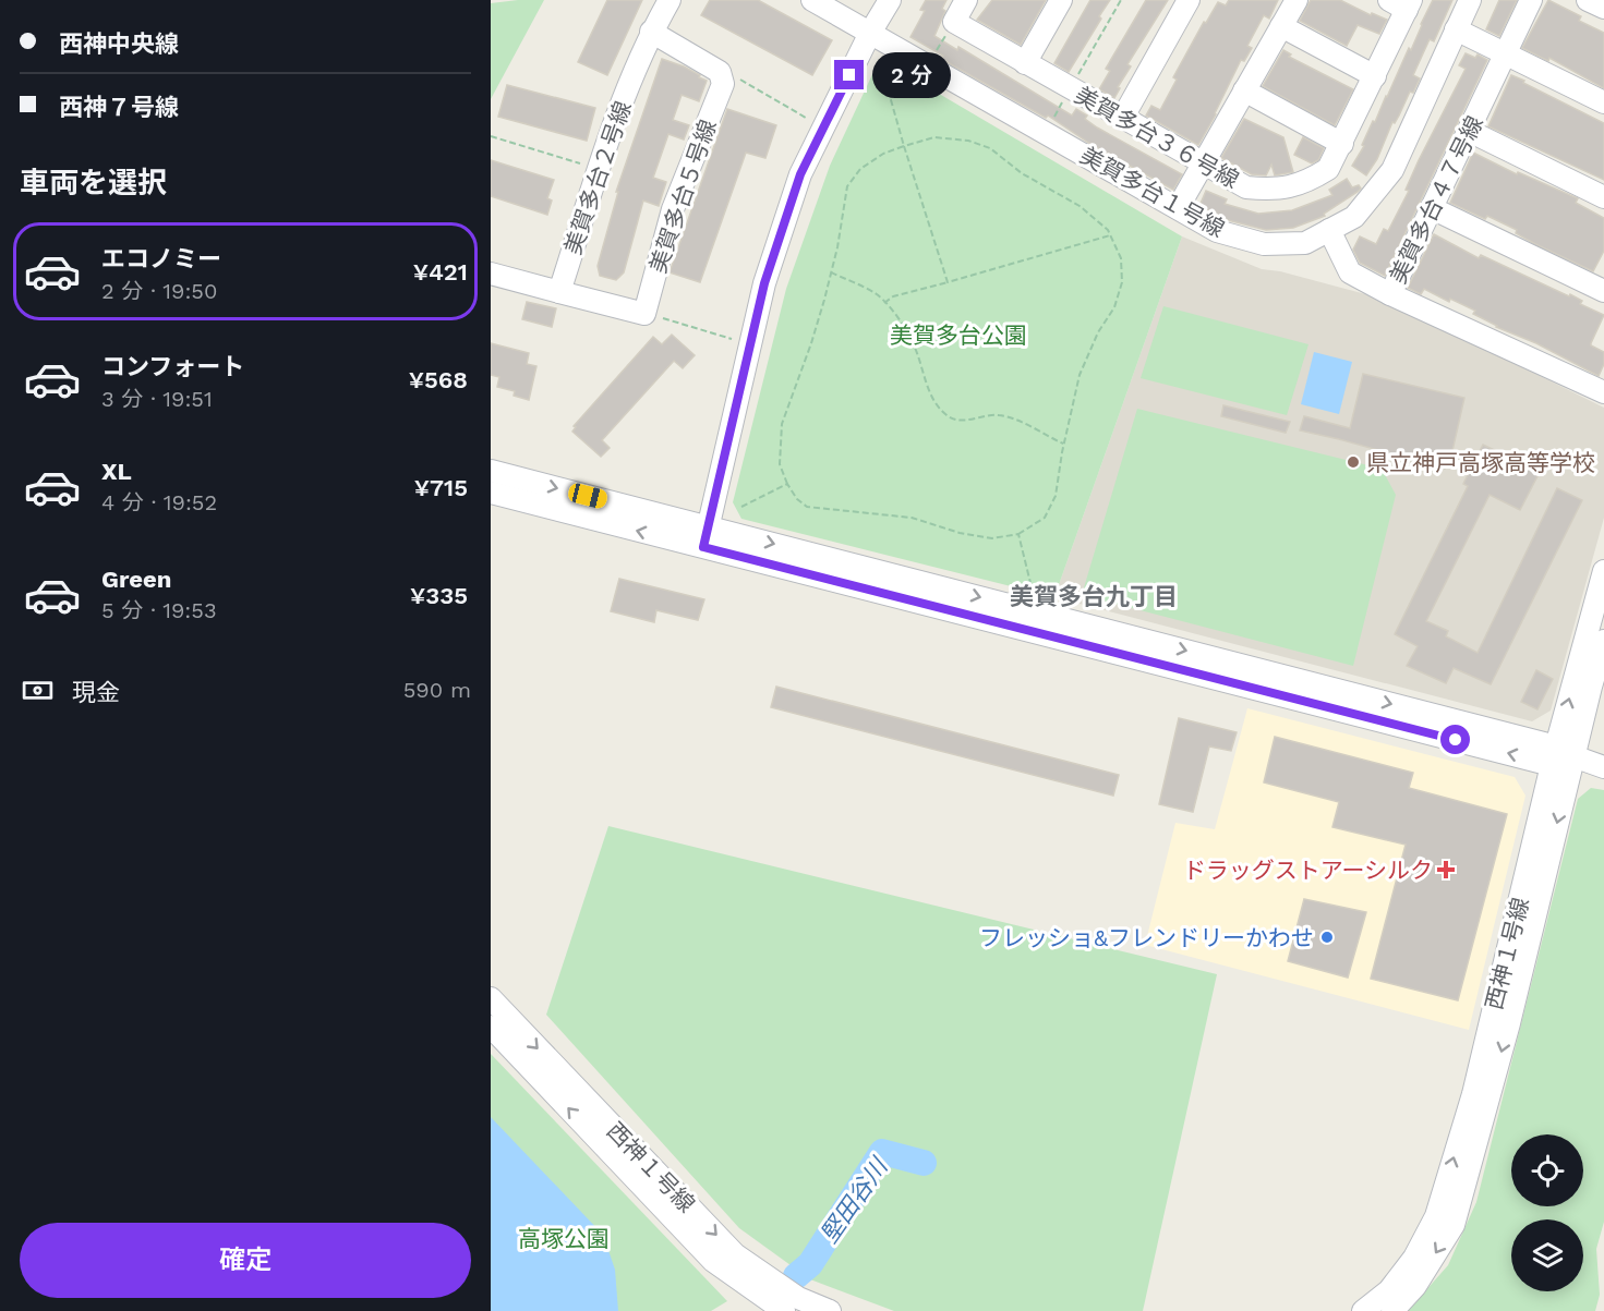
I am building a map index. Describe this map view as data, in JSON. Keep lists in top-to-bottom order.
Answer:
{
  "streets": {
    "street": [
      "美賀多台３６号線",
      "美賀多台２号線",
      "美賀多台１号線",
      "美賀多台５号線",
      "美賀多台４７号線",
      "西神１号線"
    ]
  },
  "districts": ["美賀多台九丁目"],
  "water": ["堅田谷川"],
  "parks": ["美賀多台公園", "高塚公園"],
  "places": {
    "other": ["県立神戸高塚高等学校", "フレッショ&フレンドリーかわせ"],
    "health": ["ドラッグストアーシルク"]
  },
  "page": {
    "banner": ["西神中央線", "西神７号線"],
    "bubble": "2 分",
    "heading": "車両を選択",
    "list": [
      {
        "name": "エコノミー",
        "note": "2 分 · 19:50",
        "value": "¥421"
      },
      {
        "name": "コンフォート",
        "note": "3 分 · 19:51",
        "value": "¥568"
      },
      {
        "name": "XL",
        "note": "4 分 · 19:52",
        "value": "¥715"
      },
      {
        "name": "Green",
        "note": "5 分 · 19:53",
        "value": "¥335"
      }
    ],
    "pay": ["現金", "590 m"],
    "buttons": "確定"
  }
}
